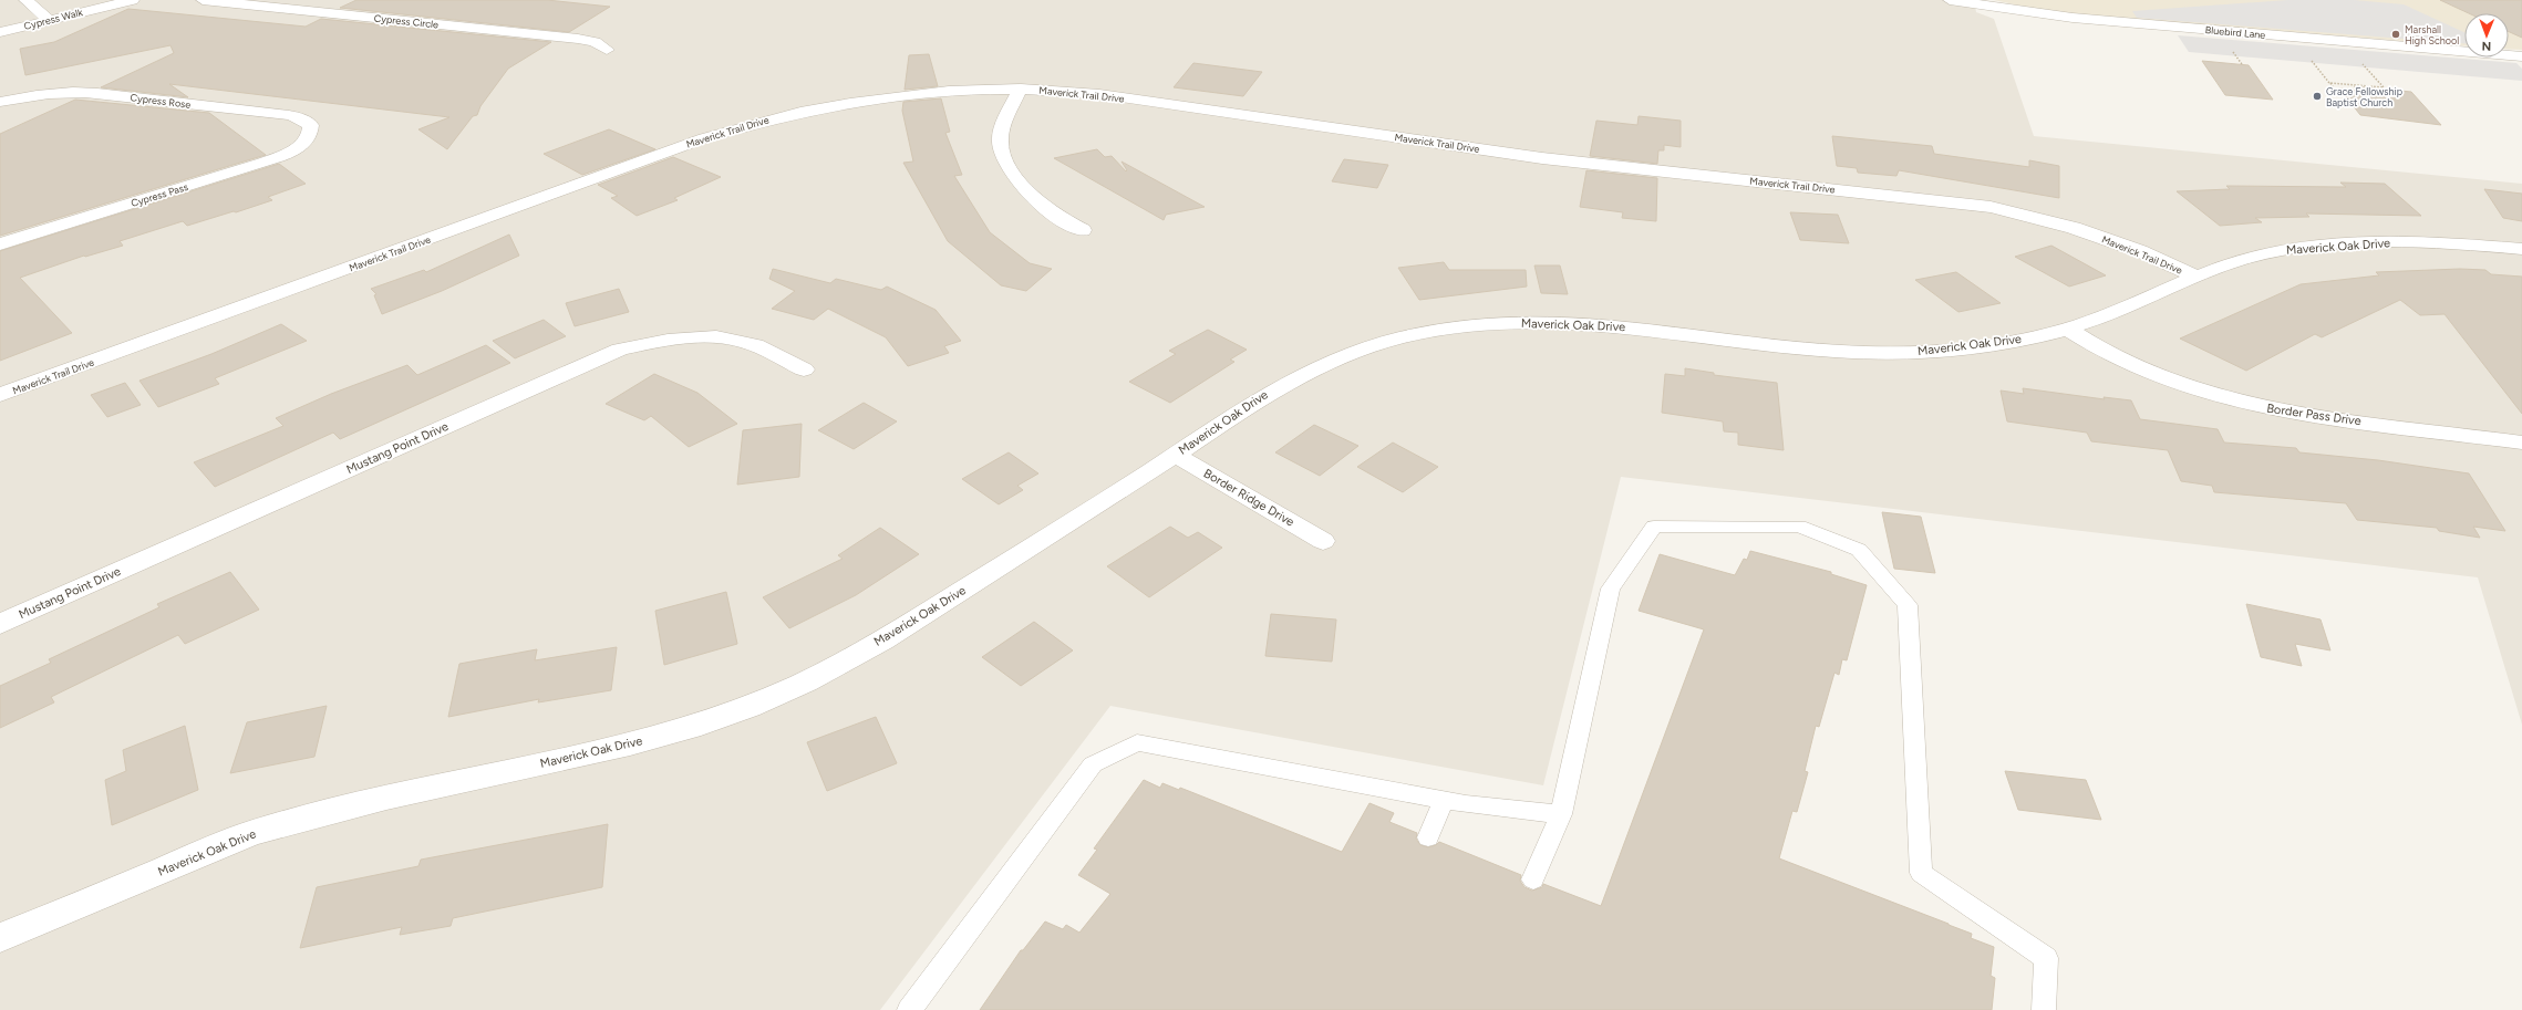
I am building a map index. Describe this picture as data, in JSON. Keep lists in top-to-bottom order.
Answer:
{
  "streets": {
    "street": [
      "Cypress Walk",
      "Cypress Circle",
      "Bluebird Lane",
      "Maverick Trail Drive",
      "Cypress Rose",
      "Cypress Pass",
      "Maverick Oak Drive",
      "Border Pass Drive",
      "Mustang Point Drive",
      "Border Ridge Drive"
    ]
  },
  "crossings": [
    ["Maverick Trail Drive", "Maverick Oak Drive"],
    ["Cypress Rose", "Cypress Pass"],
    ["Maverick Oak Drive", "Border Pass Drive"],
    ["Maverick Oak Drive", "Border Ridge Drive"]
  ],
  "places": ["Marshall High School", "Grace Fellowship Baptist Church"],
  "north": "bottom"
}
